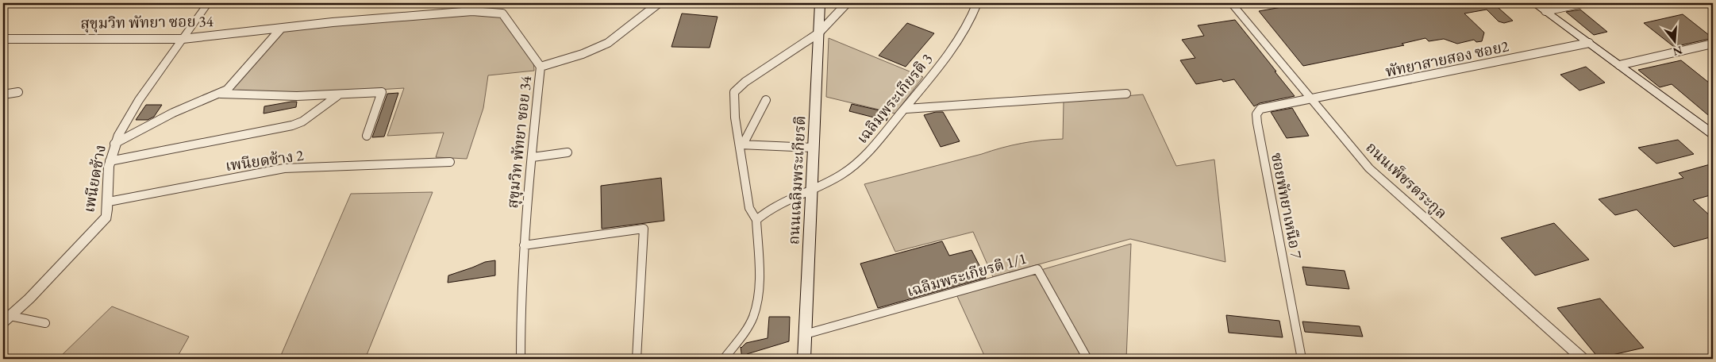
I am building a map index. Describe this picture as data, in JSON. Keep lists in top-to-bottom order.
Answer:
{
  "streets": {
    "main road": ["ถนนเฉลิมพระเกียรติ"],
    "street": [
      "สุขุมวิท พัทยา ซอย 34",
      "พัทยาสายสอง ซอย2",
      "เฉลิมพระเกียรติ 3",
      "เพนียดช้าง 2",
      "เพนียดช้าง",
      "ถนนเพ็ชรตระกูล",
      "ซอยพัทยาเหนือ 7",
      "เฉลิมพระเกียรติ 1/1"
    ]
  },
  "crossings": [
    ["สุขุมวิท พัทยา ซอย 34", "เพนียดช้าง"],
    ["พัทยาสายสอง ซอย2", "ถนนเพ็ชรตระกูล"],
    ["พัทยาสายสอง ซอย2", "ซอยพัทยาเหนือ 7"],
    ["เฉลิมพระเกียรติ 3", "ถนนเฉลิมพระเกียรติ"],
    ["เพนียดช้าง 2", "เพนียดช้าง"],
    ["ถนนเฉลิมพระเกียรติ", "เฉลิมพระเกียรติ 1/1"],
    ["ถนนเพ็ชรตระกูล", "ซอยพัทยาเหนือ 7"]
  ],
  "north": "bottom"
}
